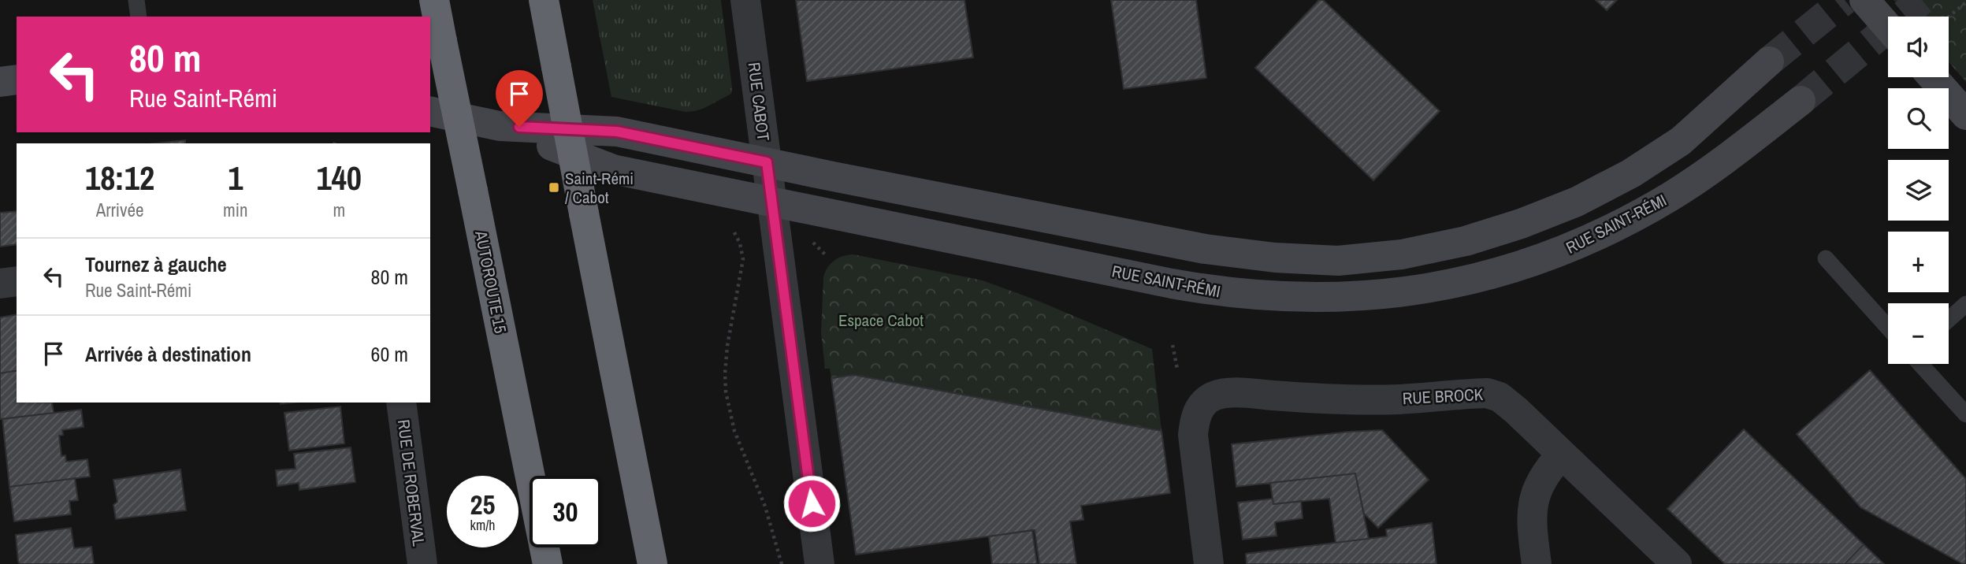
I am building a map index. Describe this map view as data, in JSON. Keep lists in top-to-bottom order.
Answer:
{
  "streets": {
    "highway": ["AUTOROUTE 15"],
    "main road": ["RUE SAINT-RÉMI"],
    "street": ["RUE CABOT", "RUE BROCK", "RUE DE ROBERVAL"]
  },
  "crossings": [
    ["RUE CABOT", "RUE SAINT-RÉMI"]
  ],
  "parks": ["Espace Cabot"],
  "places": {
    "transit": ["Saint-Rémi / Cabot"]
  },
  "page": {
    "map_buttons": ["+", "−"],
    "turn": ["80 m", "Rue Saint-Rémi"],
    "eta": [
      "18:12",
      "Arrivée",
      "1",
      "min",
      "140",
      "m"
    ],
    "list": [
      {
        "name": "Tournez à gauche",
        "note": "Rue Saint-Rémi",
        "value": "80 m"
      },
      {
        "name": "Arrivée à destination",
        "value": "60 m"
      }
    ],
    "speed": "25 km/h",
    "limit": "30"
  }
}
